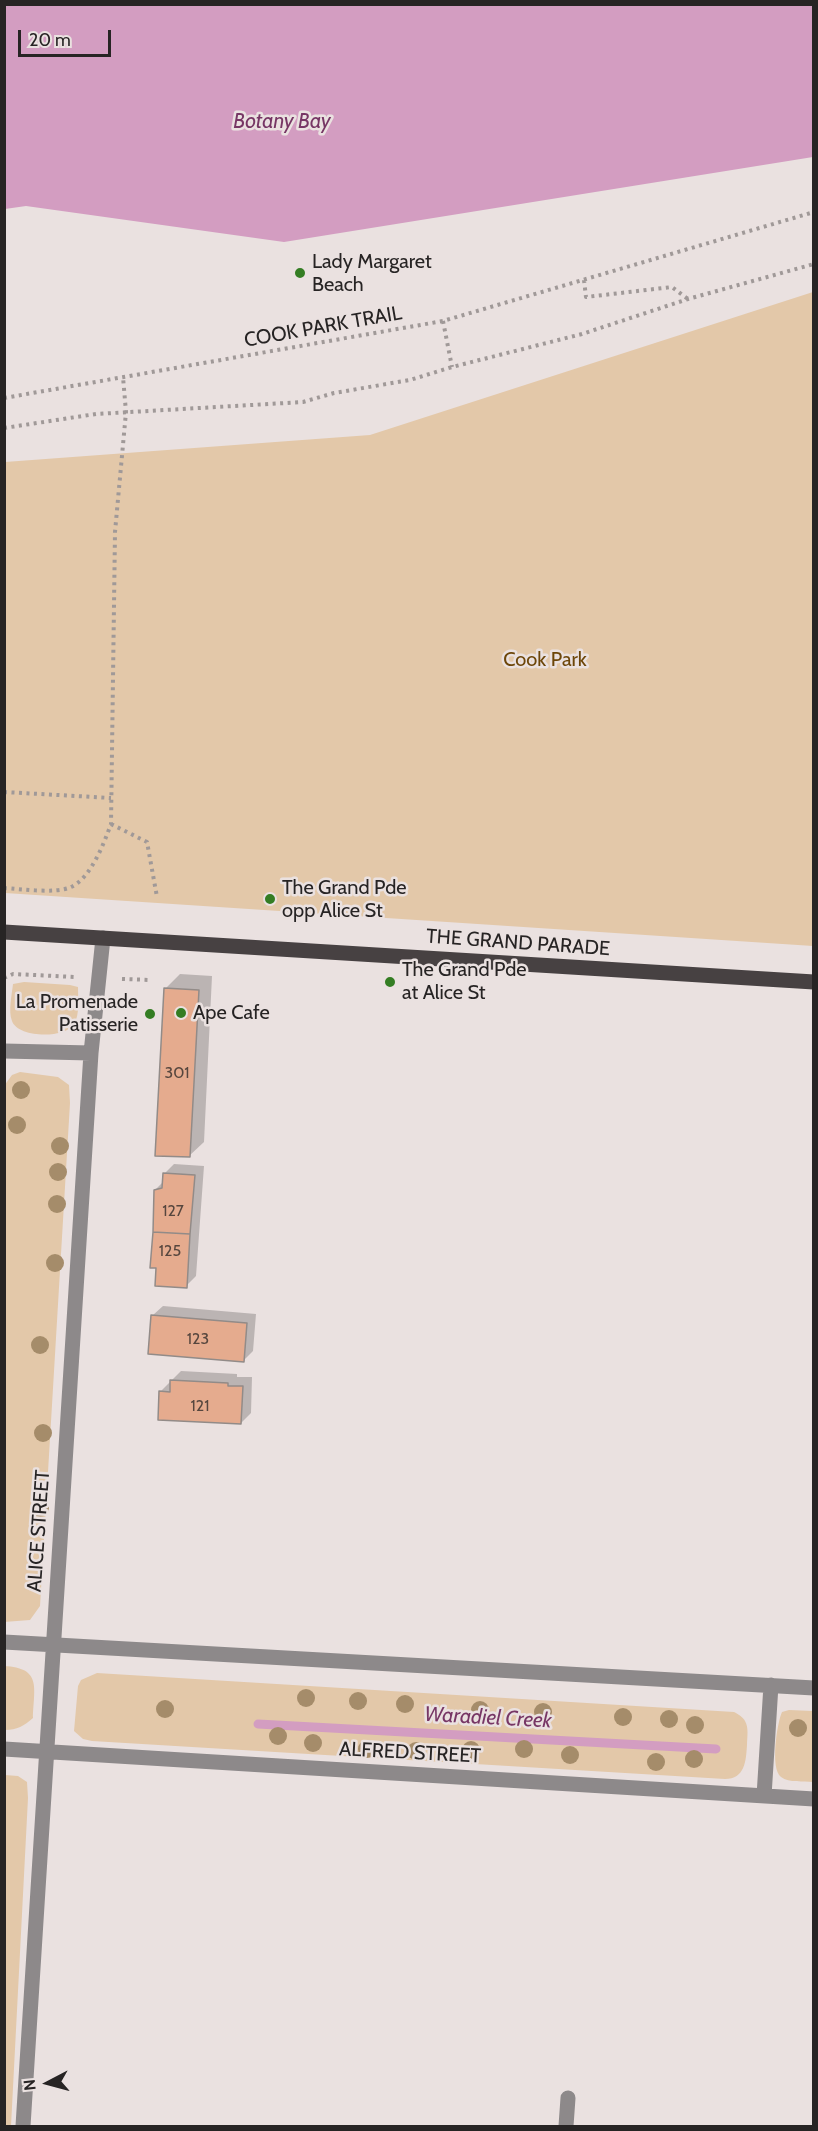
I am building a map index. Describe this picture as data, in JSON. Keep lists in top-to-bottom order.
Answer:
{
  "streets": {
    "main road": ["THE GRAND PARADE"],
    "street": ["ALICE STREET", "ALFRED STREET"],
    "path": ["COOK PARK TRAIL"]
  },
  "crossings": [
    ["THE GRAND PARADE", "ALICE STREET"],
    ["ALICE STREET", "ALFRED STREET"]
  ],
  "water": ["Botany Bay", "Waradiel Creek"],
  "parks": ["Cook Park"],
  "places": [
    "Lady Margaret Beach",
    "The Grand Pde opp Alice St",
    "The Grand Pde at Alice St",
    "Ape Cafe",
    "La Promenade Patisserie"
  ],
  "house_numbers": [
    "301",
    "127",
    "125",
    "123",
    "121"
  ],
  "scale_bar": "20 m",
  "north": "left"
}
